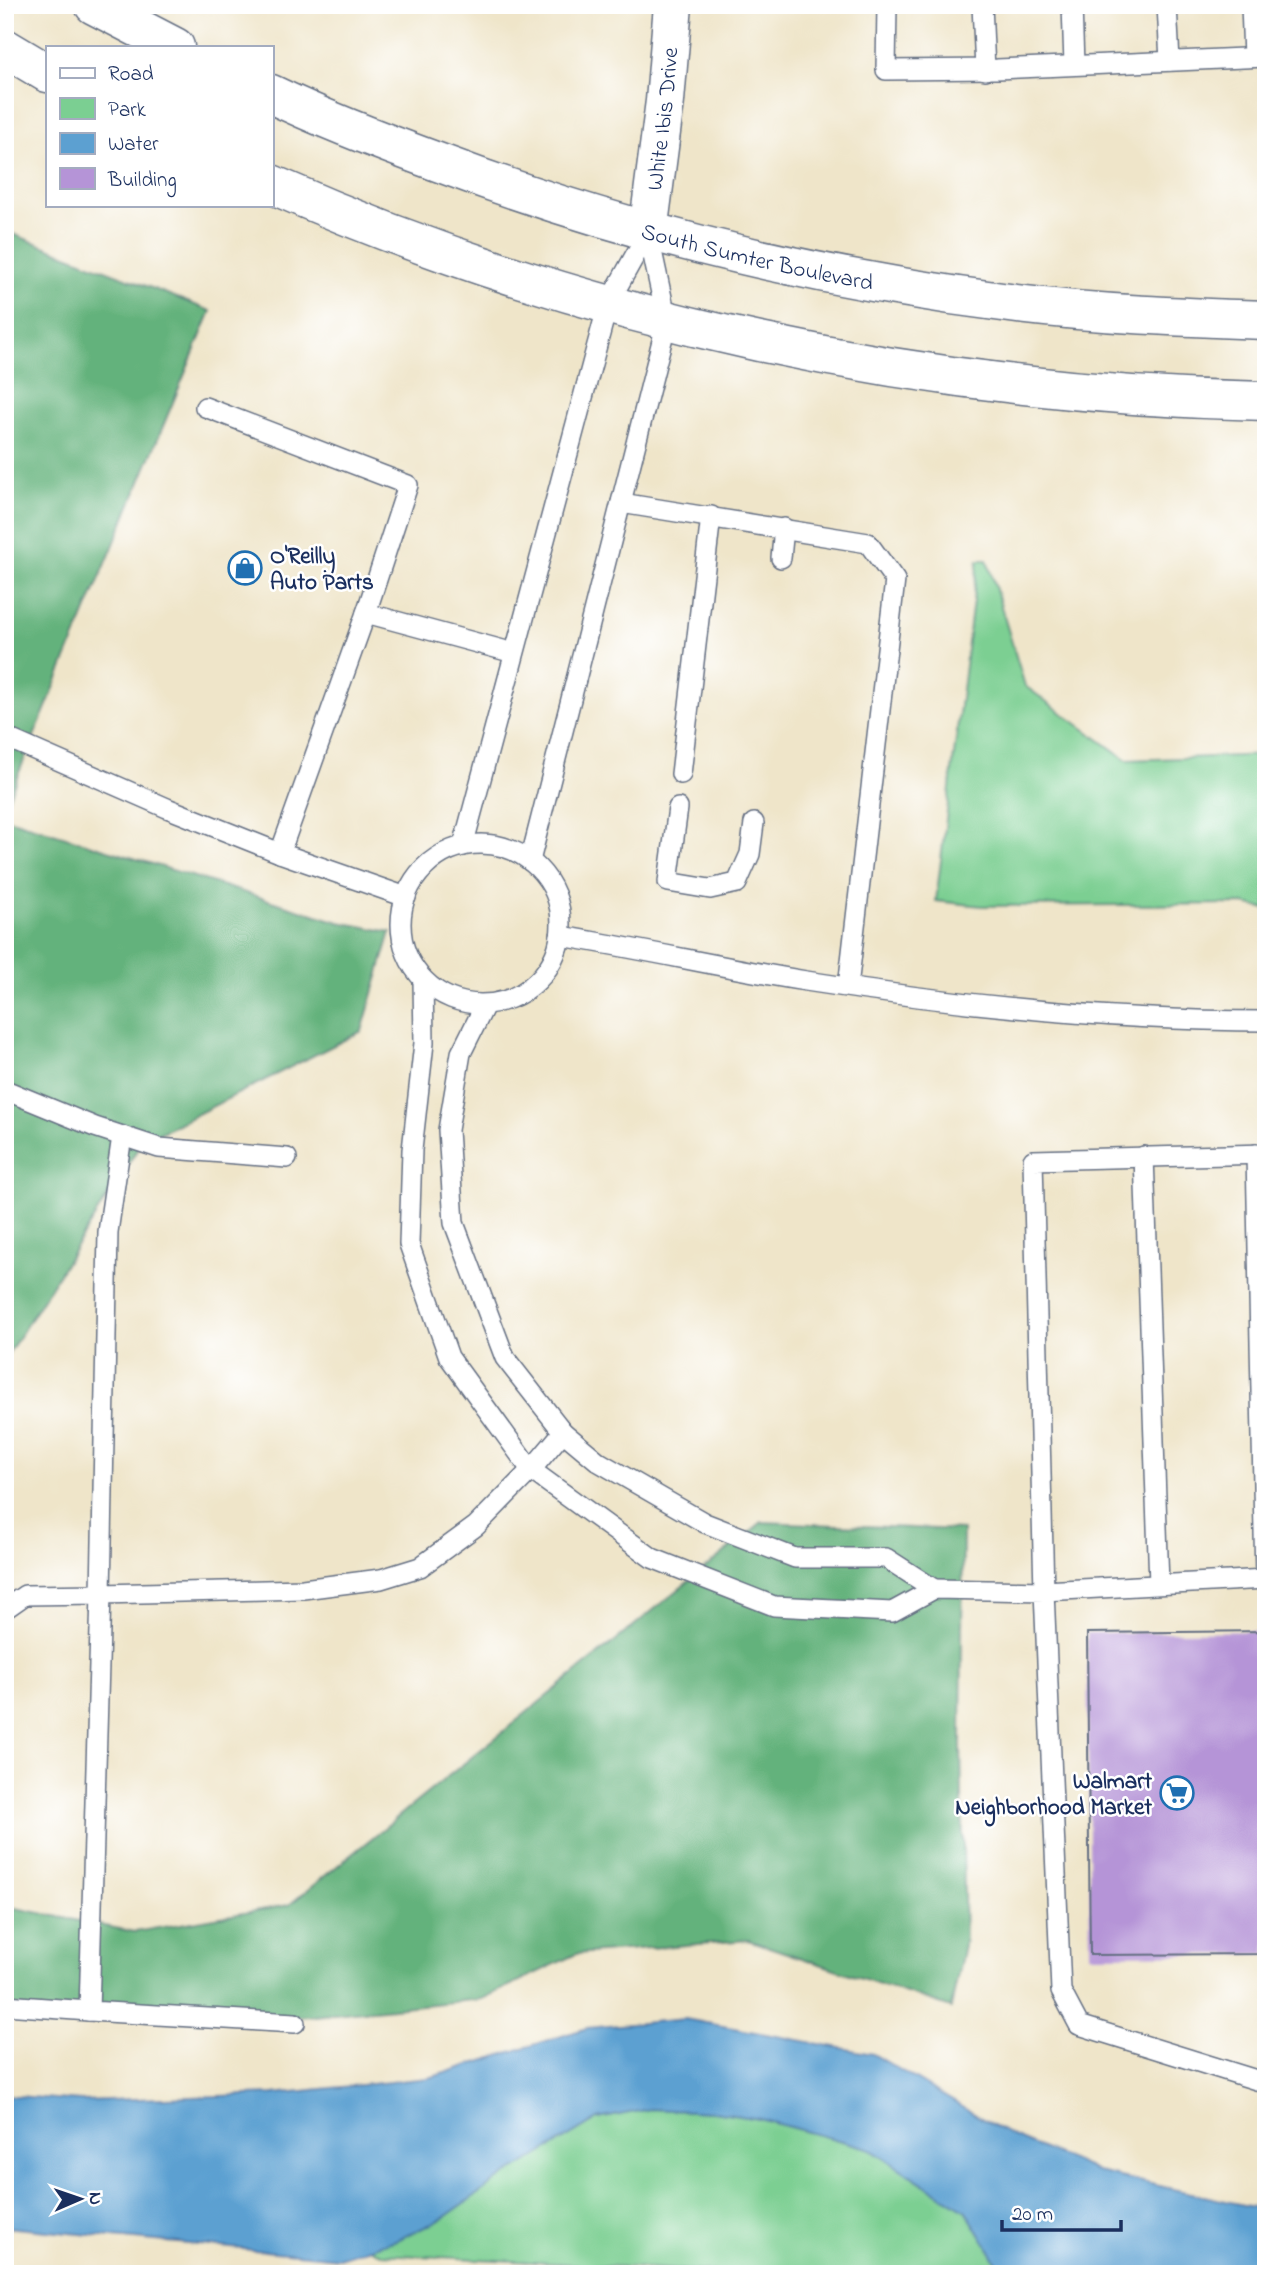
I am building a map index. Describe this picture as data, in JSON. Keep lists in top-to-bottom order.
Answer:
{
  "streets": {
    "main road": ["White Ibis Drive", "South Sumter Boulevard"]
  },
  "crossings": [
    ["White Ibis Drive", "South Sumter Boulevard"]
  ],
  "places": {
    "shop": ["O'Reilly Auto Parts"],
    "supermarket": ["Walmart Neighborhood Market"]
  },
  "legend": [
    "Road",
    "Park",
    "Water",
    "Building"
  ],
  "scale_bar": "20 m",
  "north": "right"
}
